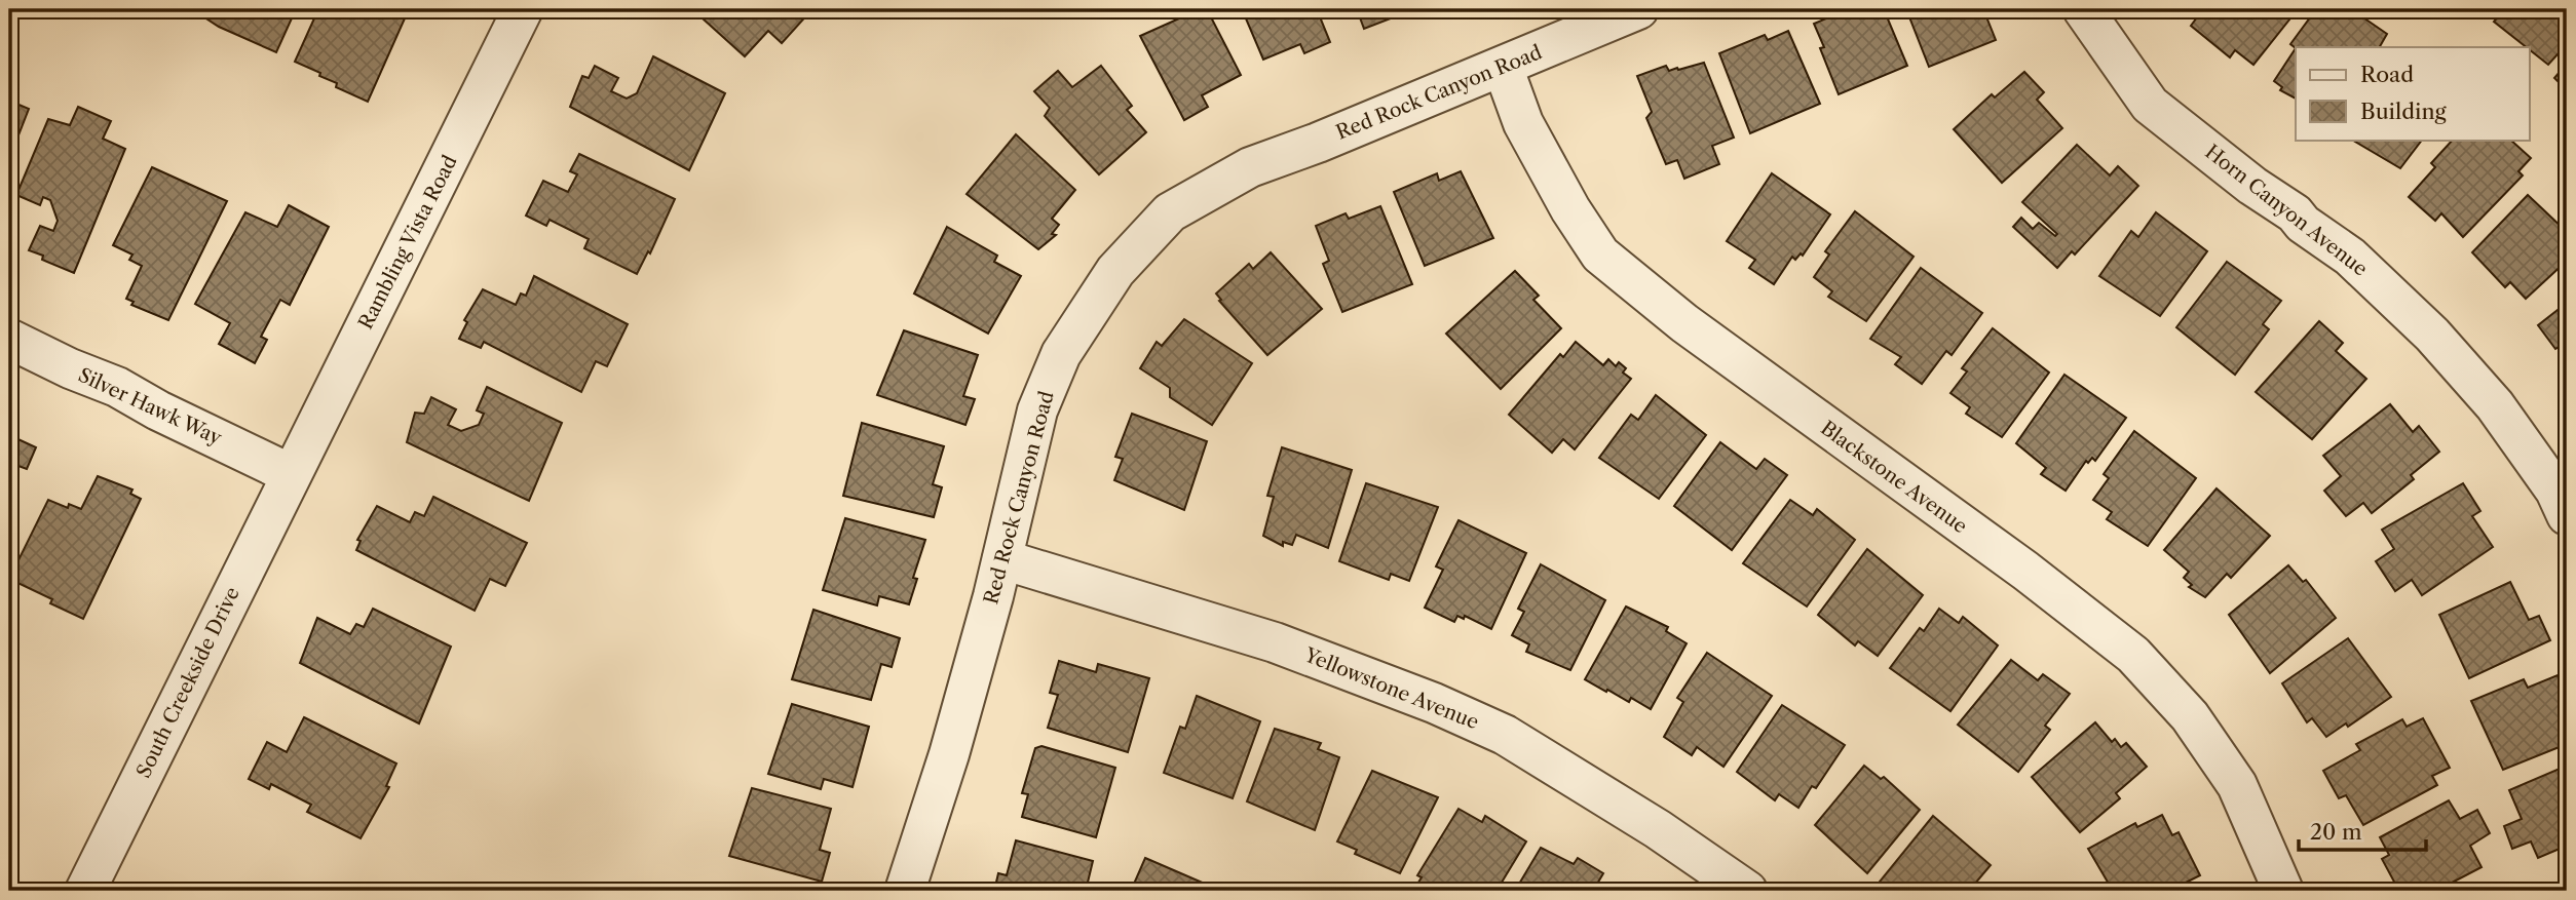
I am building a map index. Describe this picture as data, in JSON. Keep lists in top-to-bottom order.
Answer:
{
  "streets": {
    "street": [
      "Red Rock Canyon Road",
      "Horn Canyon Avenue",
      "Rambling Vista Road",
      "Silver Hawk Way",
      "Blackstone Avenue",
      "South Creekside Drive",
      "Yellowstone Avenue"
    ]
  },
  "crossings": [
    ["Red Rock Canyon Road", "Blackstone Avenue"],
    ["Red Rock Canyon Road", "Yellowstone Avenue"],
    ["Rambling Vista Road", "Silver Hawk Way"],
    ["Rambling Vista Road", "South Creekside Drive"],
    ["Silver Hawk Way", "South Creekside Drive"]
  ],
  "legend": ["Road", "Building"],
  "scale_bar": "20 m"
}
